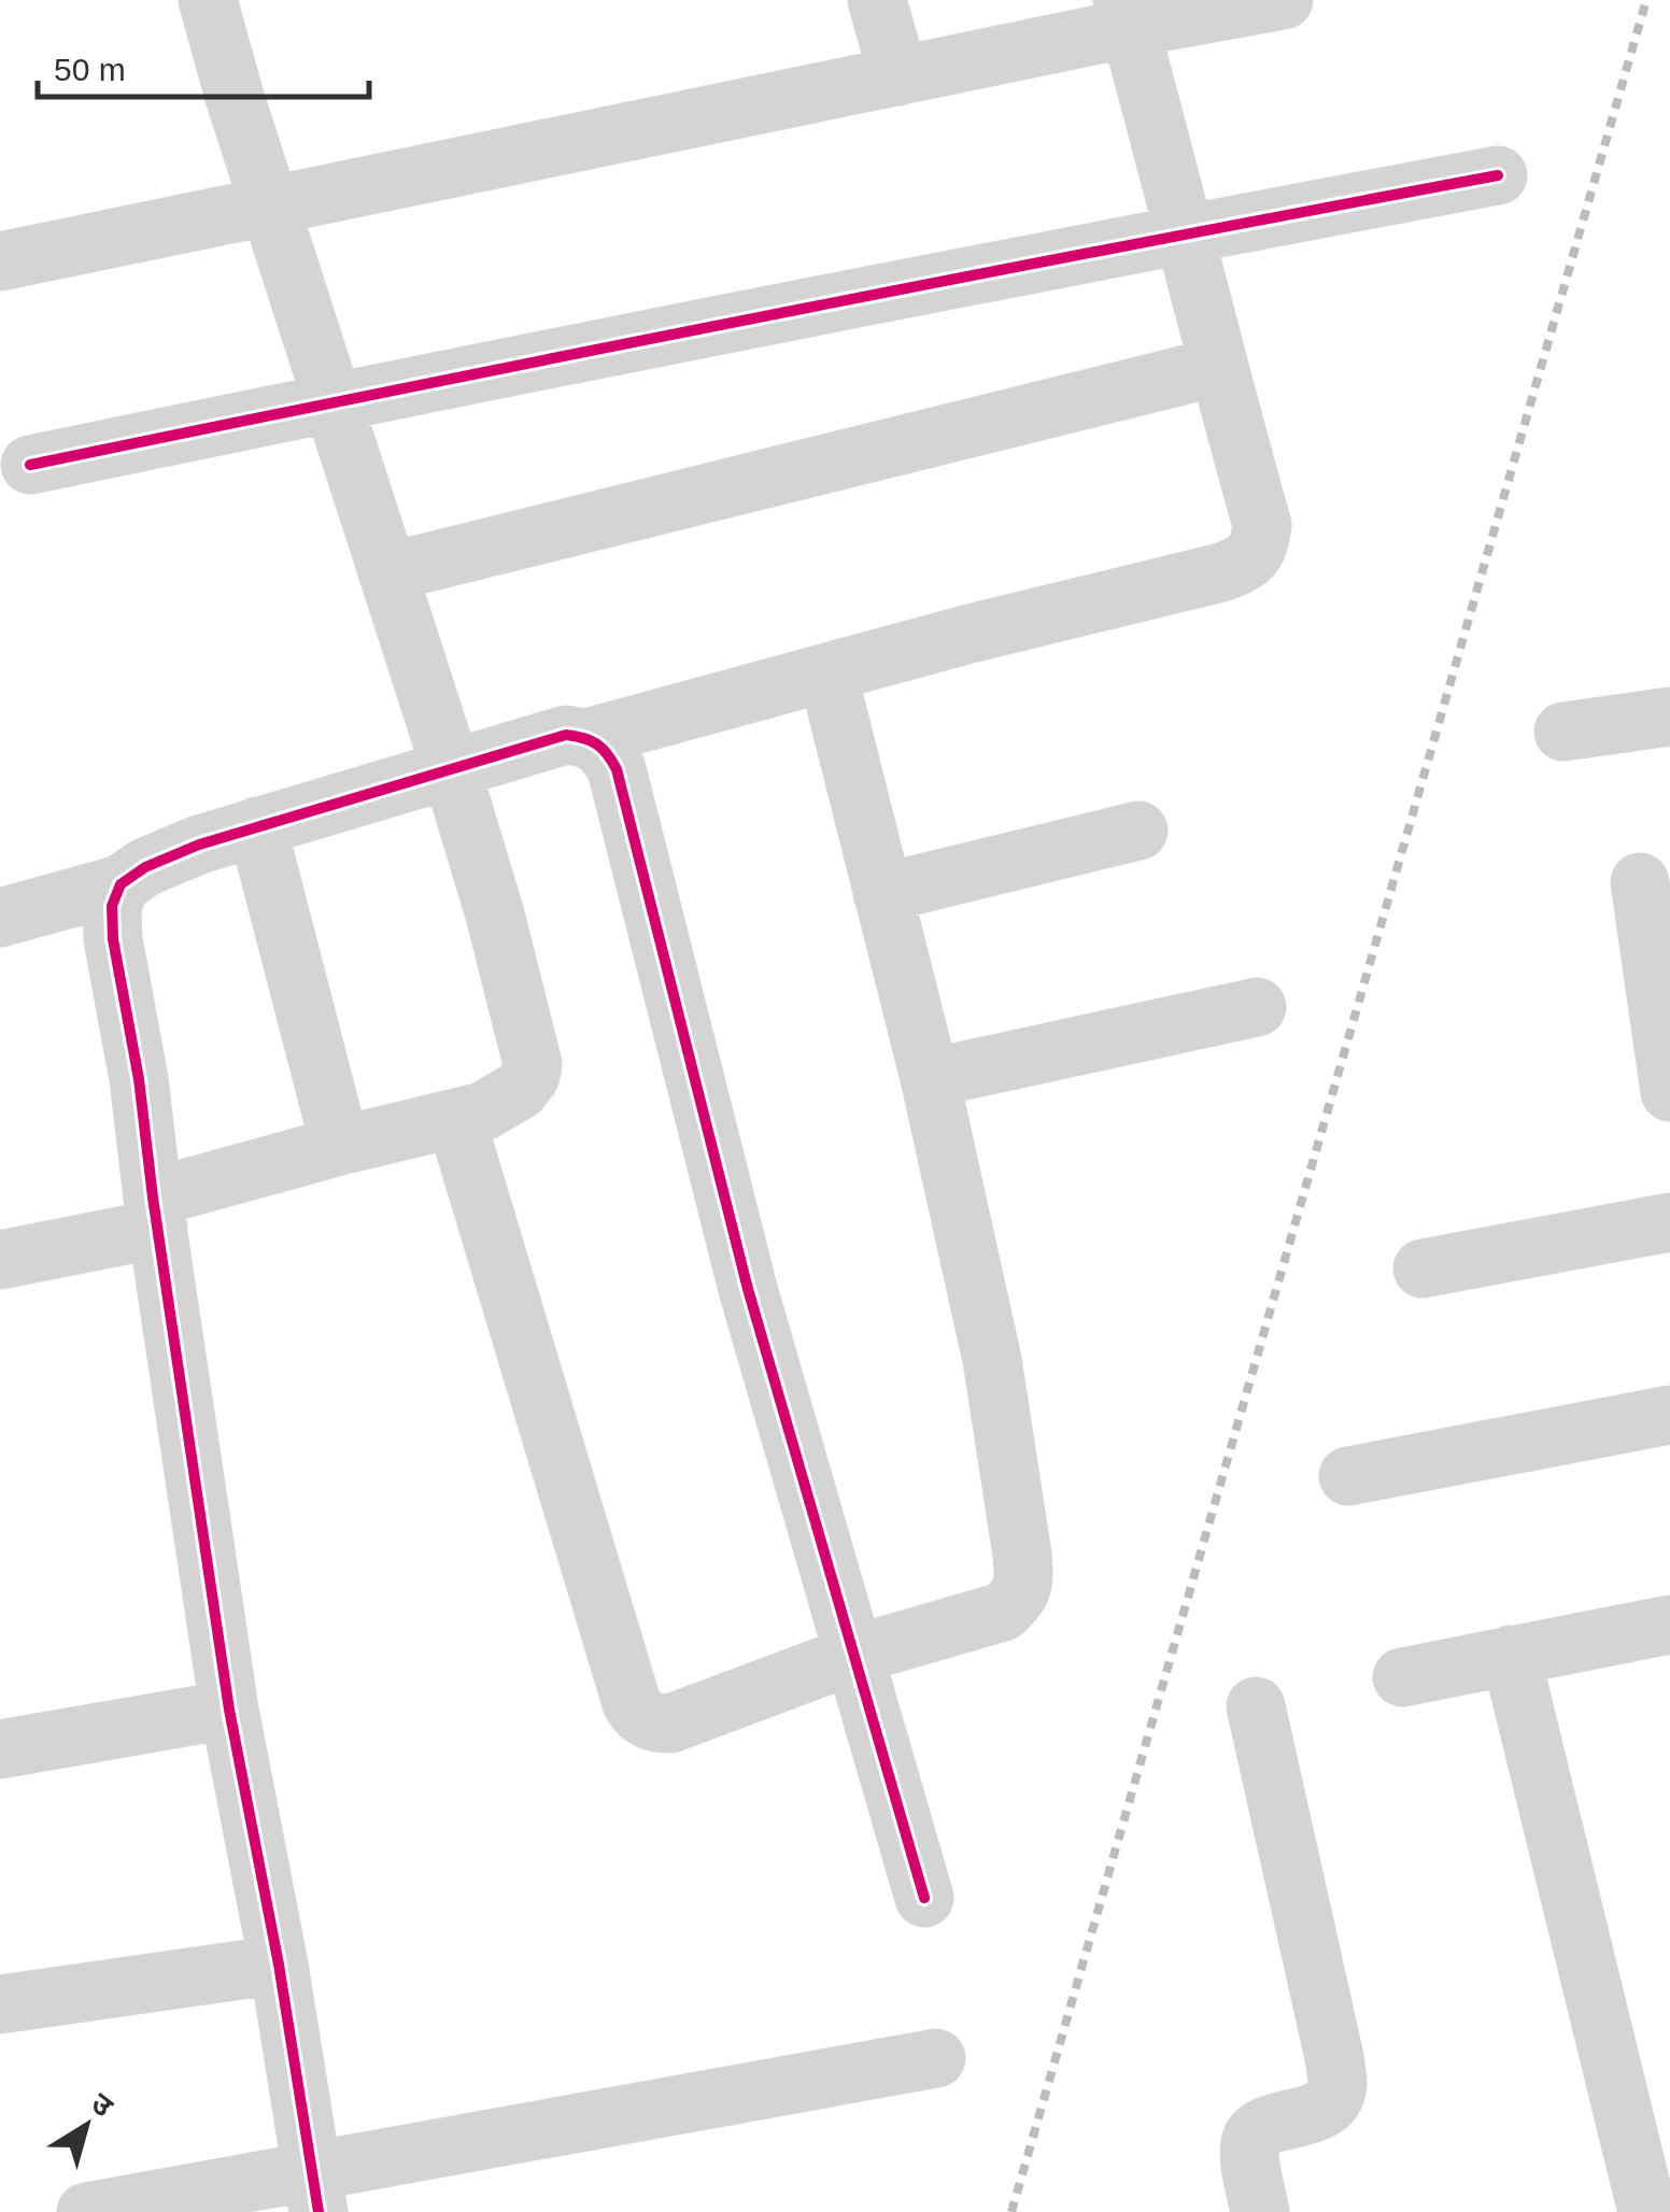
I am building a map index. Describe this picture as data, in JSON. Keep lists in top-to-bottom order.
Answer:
{
  "scale_bar": "50 m",
  "north": "top right"
}
